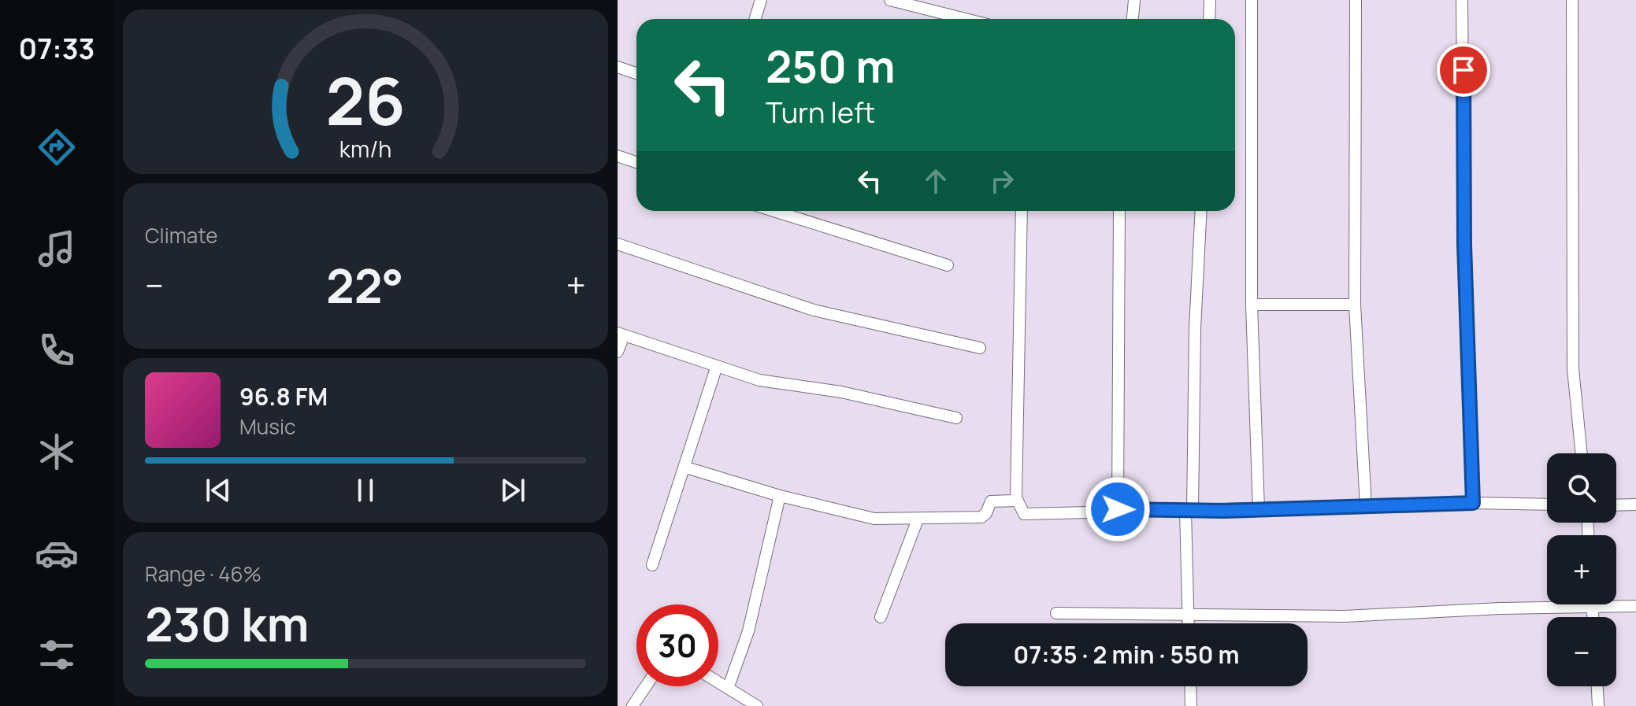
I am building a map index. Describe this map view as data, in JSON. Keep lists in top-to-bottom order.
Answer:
{
  "page": {
    "tabs": "07:33",
    "turn": ["250 m", "Turn left"],
    "tile": [
      "Climate",
      ["Range · 46%", "230 km"]
    ],
    "heat": ["−", "22°", "+"],
    "song": ["96.8 FM", "Music"],
    "map_buttons": ["+", "−"],
    "limit": "30",
    "trip": "07:35 · 2 min · 550 m",
    "gauge": ["26", "km/h"]
  }
}
